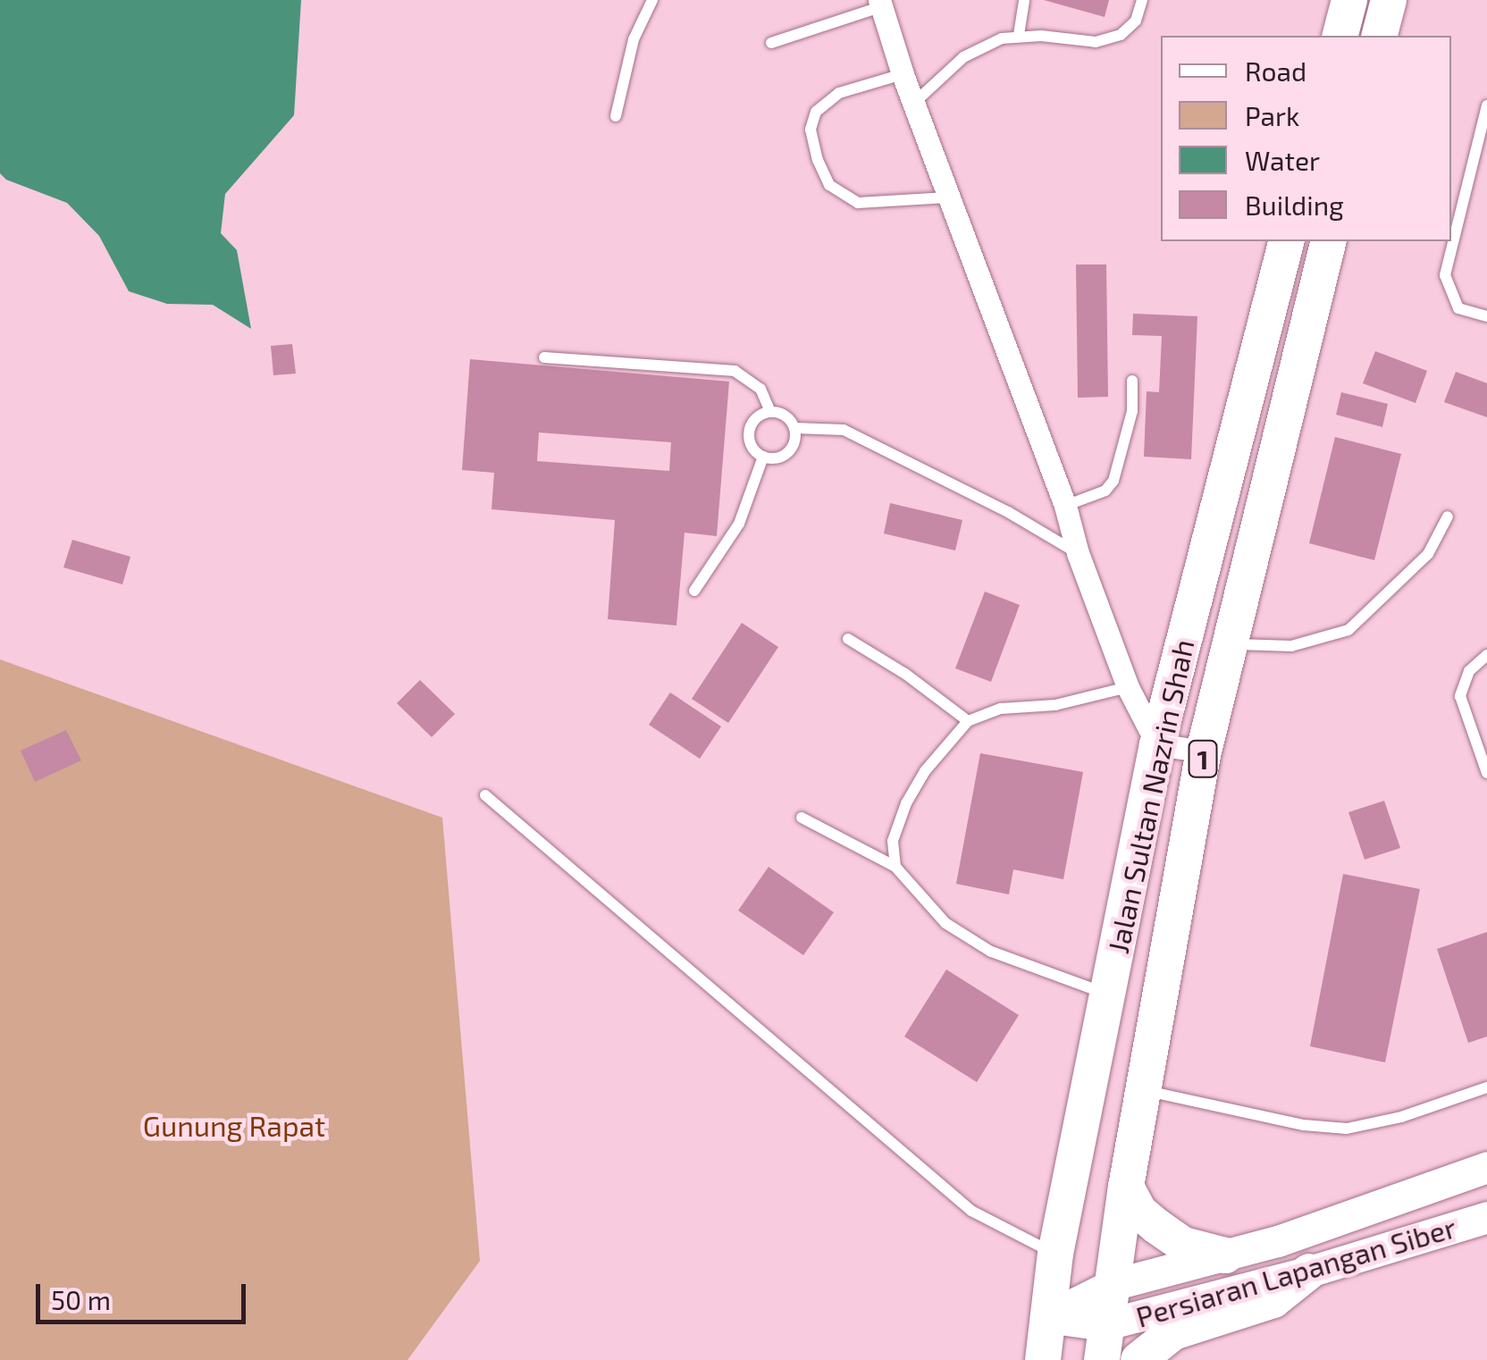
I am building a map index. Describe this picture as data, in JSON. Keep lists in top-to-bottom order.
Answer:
{
  "streets": {
    "highway": ["1", "Jalan Sultan Nazrin Shah"],
    "main road": ["Persiaran Lapangan Siber"]
  },
  "crossings": [
    ["Jalan Sultan Nazrin Shah", "Persiaran Lapangan Siber"]
  ],
  "parks": ["Gunung Rapat"],
  "legend": [
    "Road",
    "Park",
    "Water",
    "Building"
  ],
  "scale_bar": "50 m"
}
